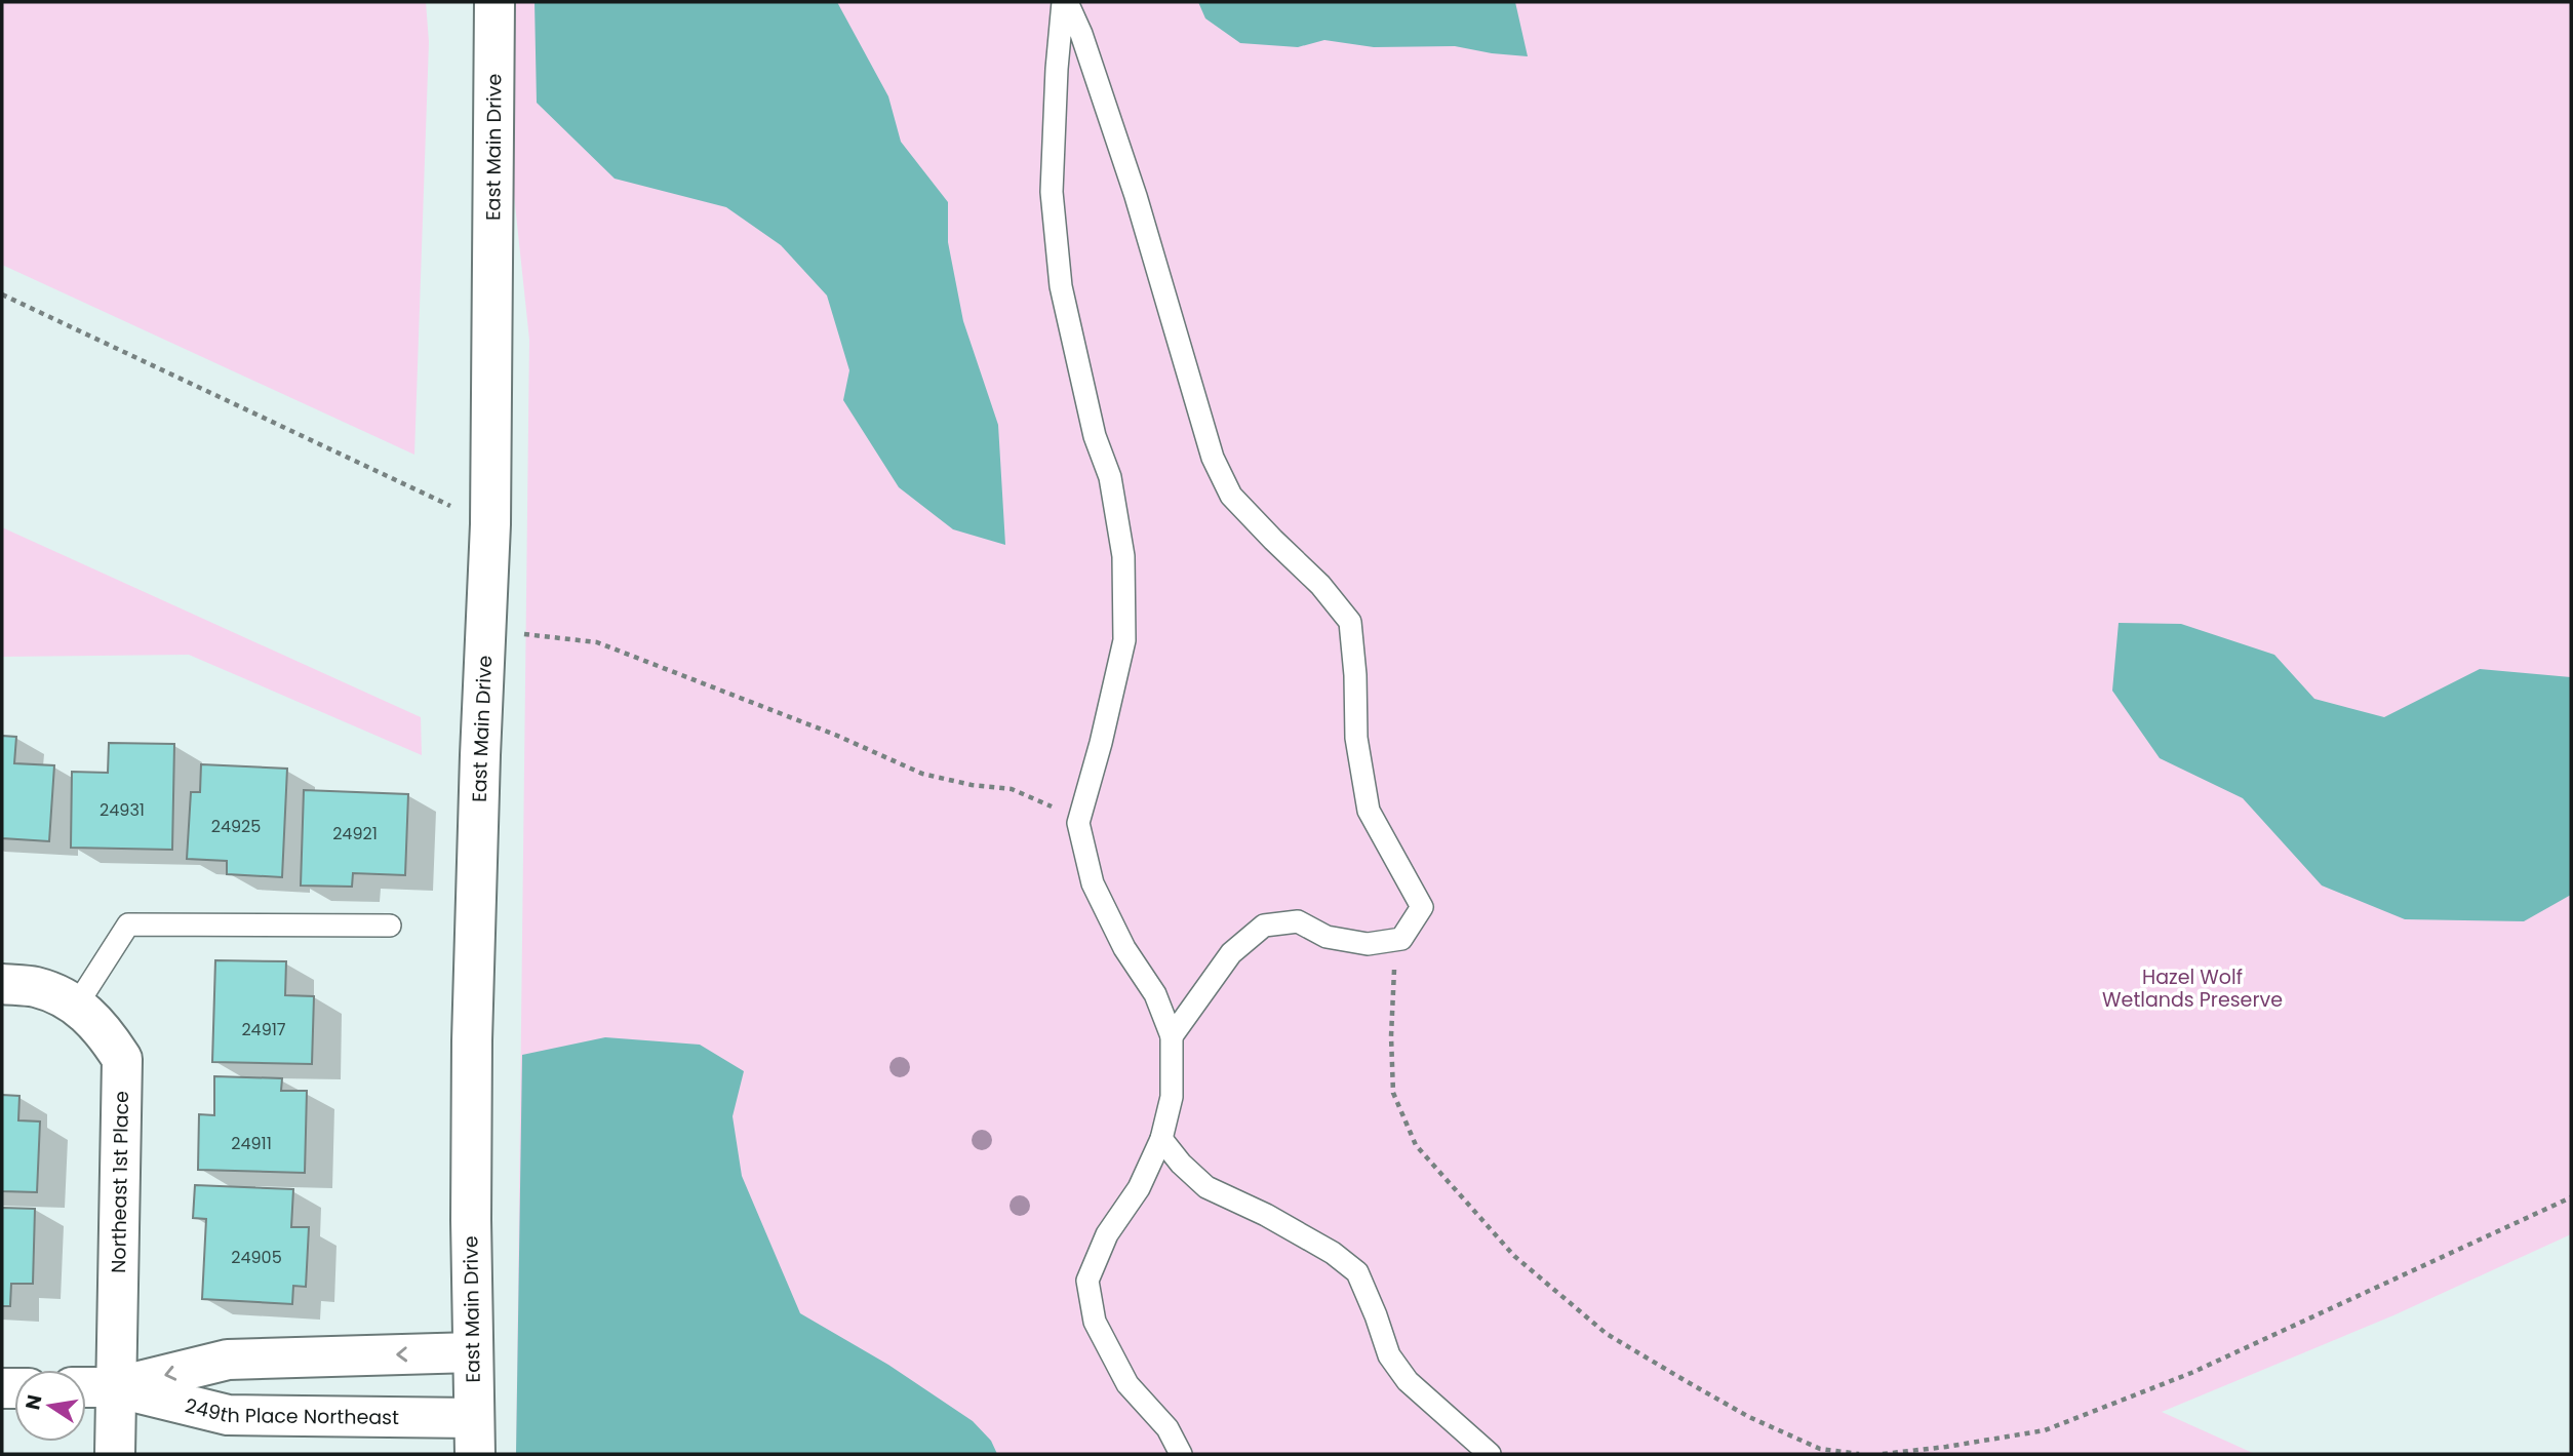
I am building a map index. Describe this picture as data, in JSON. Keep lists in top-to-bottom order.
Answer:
{
  "streets": {
    "street": ["East Main Drive", "Northeast 1st Place", "249th Place Northeast"]
  },
  "crossings": [
    ["East Main Drive", "249th Place Northeast"],
    ["Northeast 1st Place", "249th Place Northeast"]
  ],
  "parks": ["Hazel Wolf Wetlands Preserve"],
  "house_numbers": [
    "24931",
    "24925",
    "24921",
    "24917",
    "24911",
    "24905"
  ],
  "north": "left"
}
